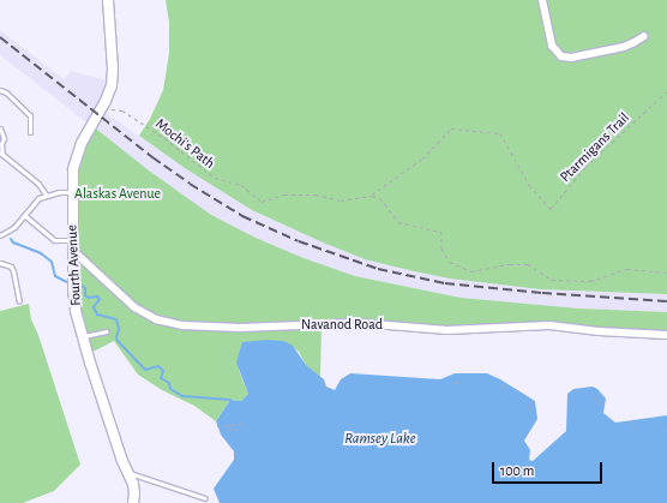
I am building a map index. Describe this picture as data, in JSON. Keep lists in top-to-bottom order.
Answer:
{
  "streets": {
    "street": ["Fourth Avenue", "Navanod Road"],
    "path": ["Mochi's Path", "Ptarmigans Trail"]
  },
  "crossings": [
    ["Mochi's Path", "Ptarmigans Trail"],
    ["Mochi's Path", "Fourth Avenue"],
    ["Fourth Avenue", "Navanod Road"]
  ],
  "water": ["Ramsey Lake"],
  "parks": ["Alaskas Avenue"],
  "scale_bar": "100 m"
}
